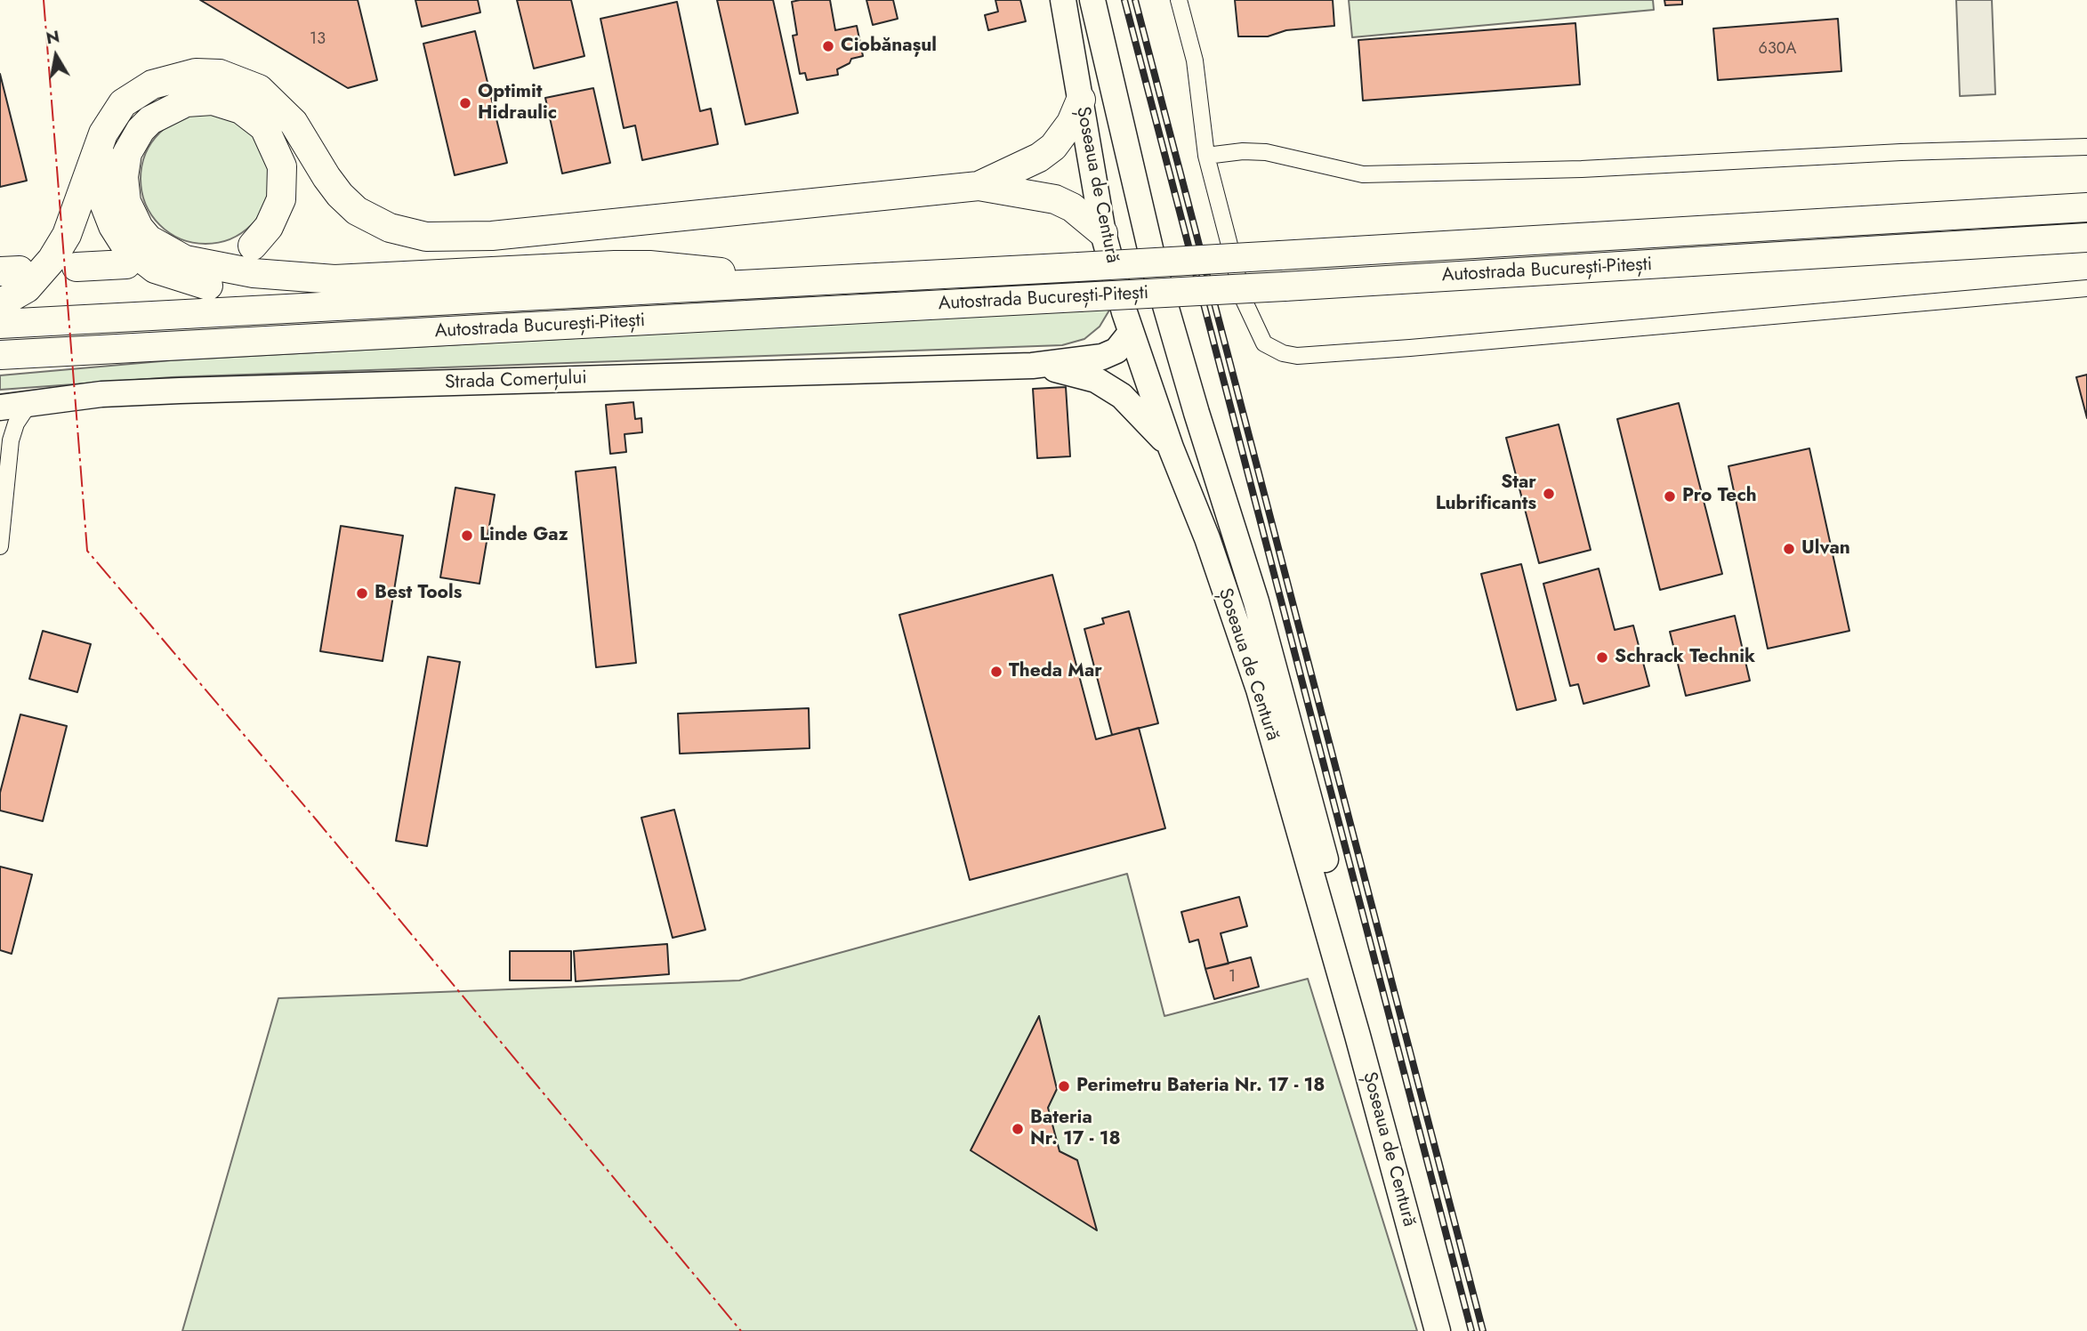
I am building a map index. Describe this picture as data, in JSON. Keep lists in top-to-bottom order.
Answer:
{
  "streets": {
    "highway": ["Autostrada București-Pitești"],
    "main road": ["Șoseaua de Centură", "Strada Comerțului"]
  },
  "places": [
    "Ciobănașul",
    "Optimit Hidraulic",
    "Star Lubrificants",
    "Pro Tech",
    "Linde Gaz",
    "Ulvan",
    "Best Tools",
    "Schrack Technik",
    "Theda Mar",
    "Perimetru Bateria Nr. 17 - 18",
    "Bateria Nr. 17 - 18"
  ],
  "house_numbers": ["13", "630A", "1"],
  "north": "top"
}
